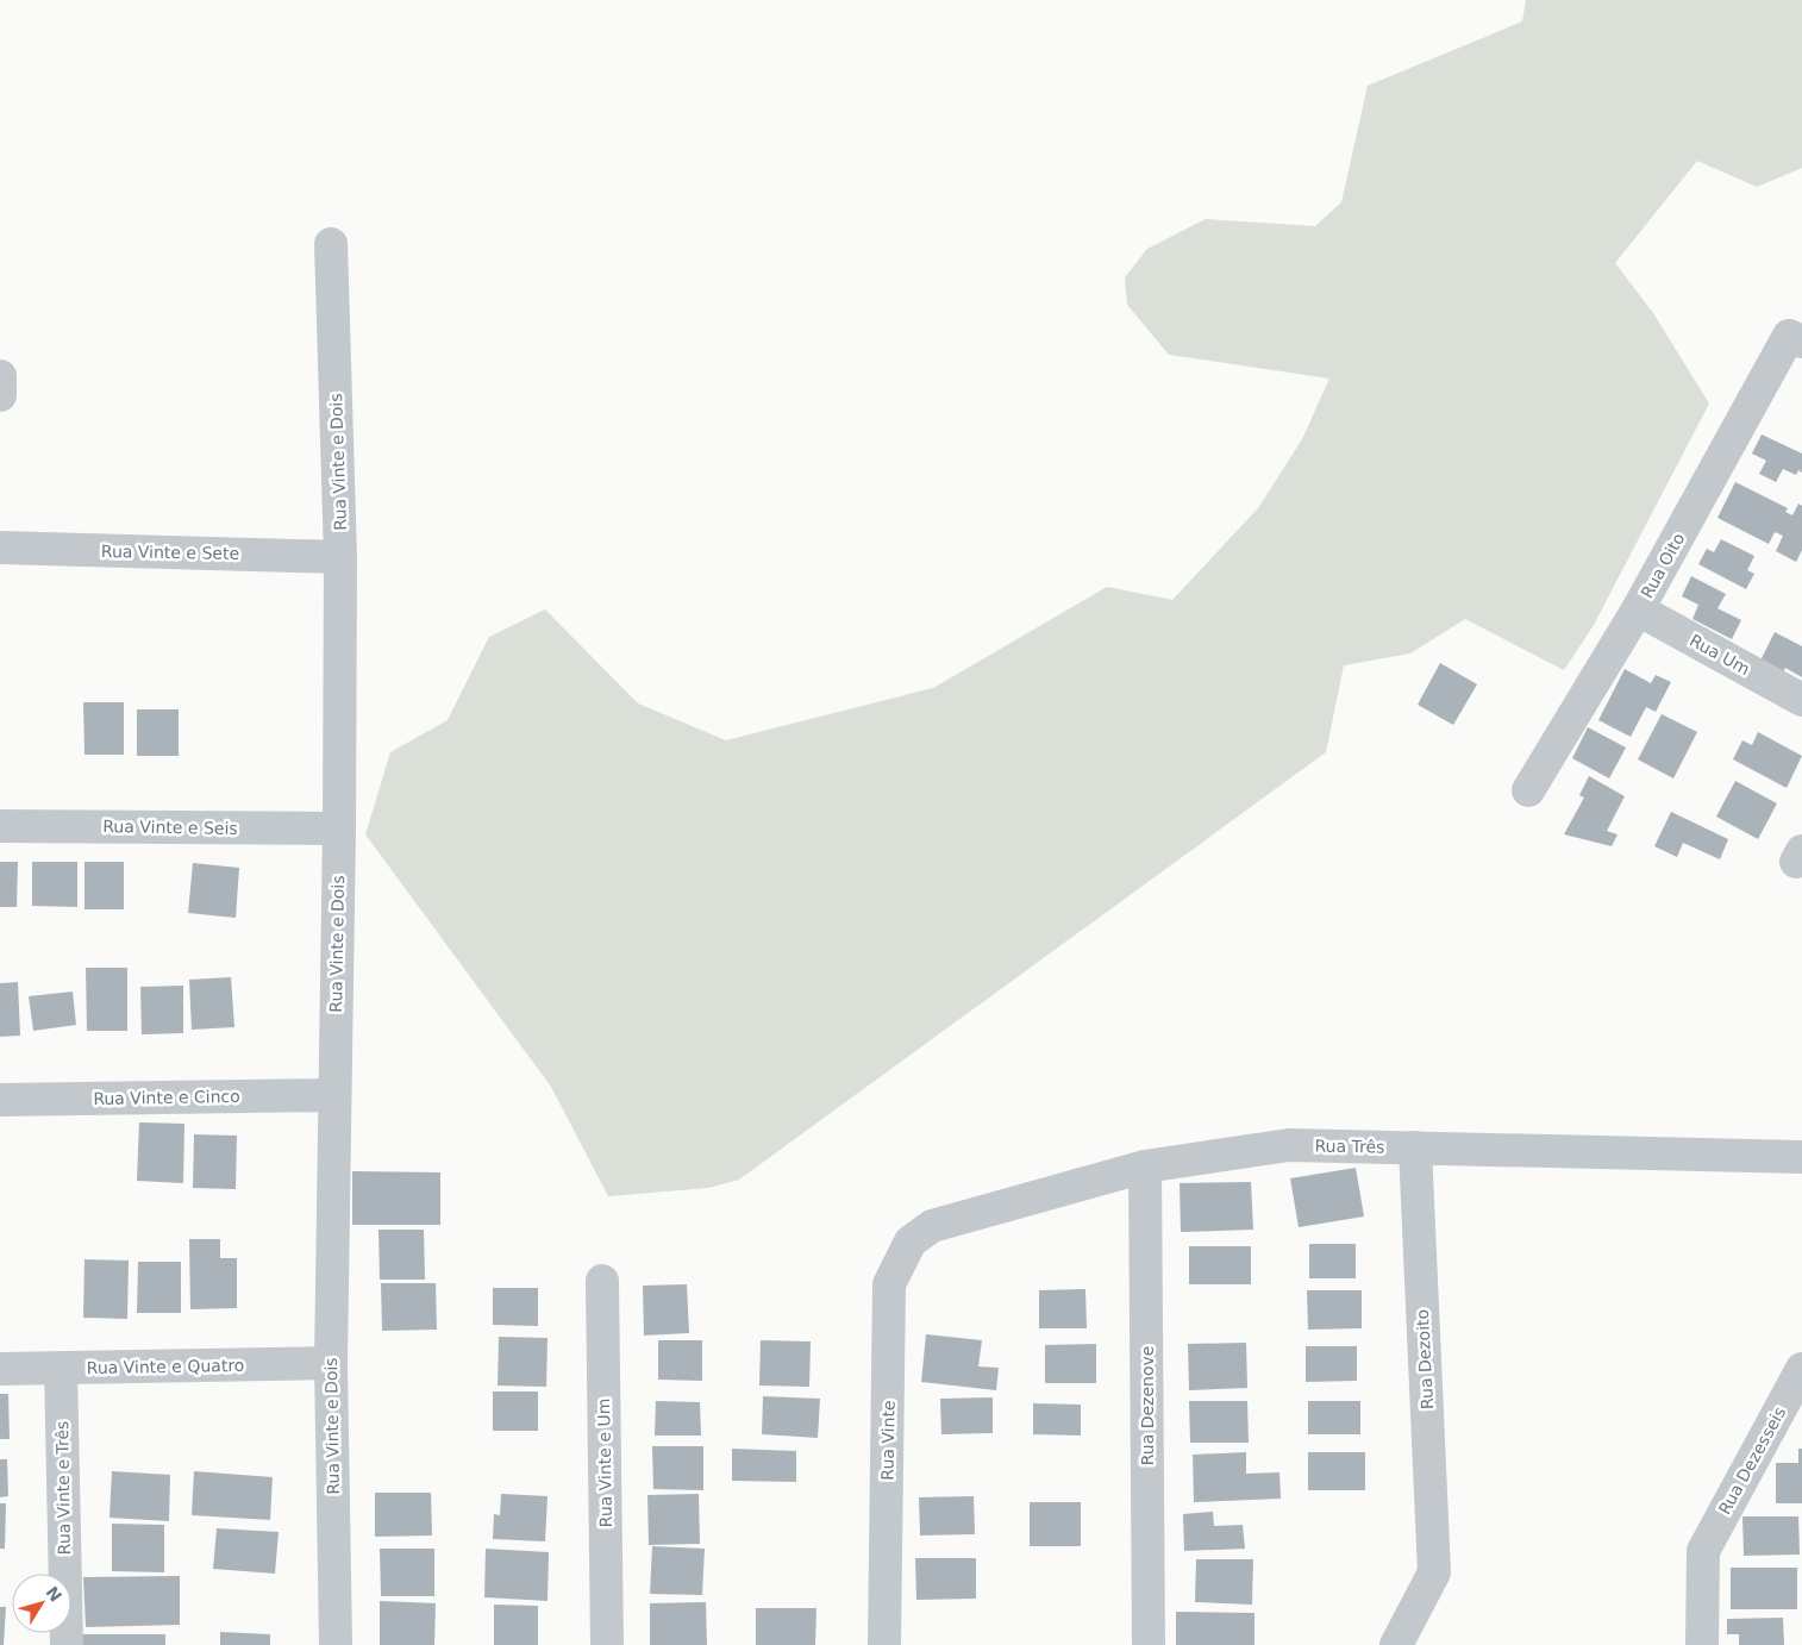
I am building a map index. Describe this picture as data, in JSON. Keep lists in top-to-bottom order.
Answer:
{
  "streets": {
    "street": [
      "Rua Vinte e Dois",
      "Rua Vinte e Sete",
      "Rua Oito",
      "Rua Um",
      "Rua Vinte e Seis",
      "Rua Vinte e Cinco",
      "Rua Três",
      "Rua Dezoito",
      "Rua Vinte e Quatro",
      "Rua Dezenove",
      "Rua Vinte",
      "Rua Dezesseis",
      "Rua Vinte e Um",
      "Rua Vinte e Três"
    ]
  },
  "crossings": [
    ["Rua Vinte e Dois", "Rua Vinte e Sete"],
    ["Rua Vinte e Dois", "Rua Vinte e Seis"],
    ["Rua Vinte e Dois", "Rua Vinte e Cinco"],
    ["Rua Vinte e Dois", "Rua Vinte e Quatro"],
    ["Rua Oito", "Rua Um"],
    ["Rua Três", "Rua Dezoito"],
    ["Rua Três", "Rua Dezenove"],
    ["Rua Três", "Rua Vinte"],
    ["Rua Vinte e Quatro", "Rua Vinte e Três"]
  ],
  "north": "top right"
}
